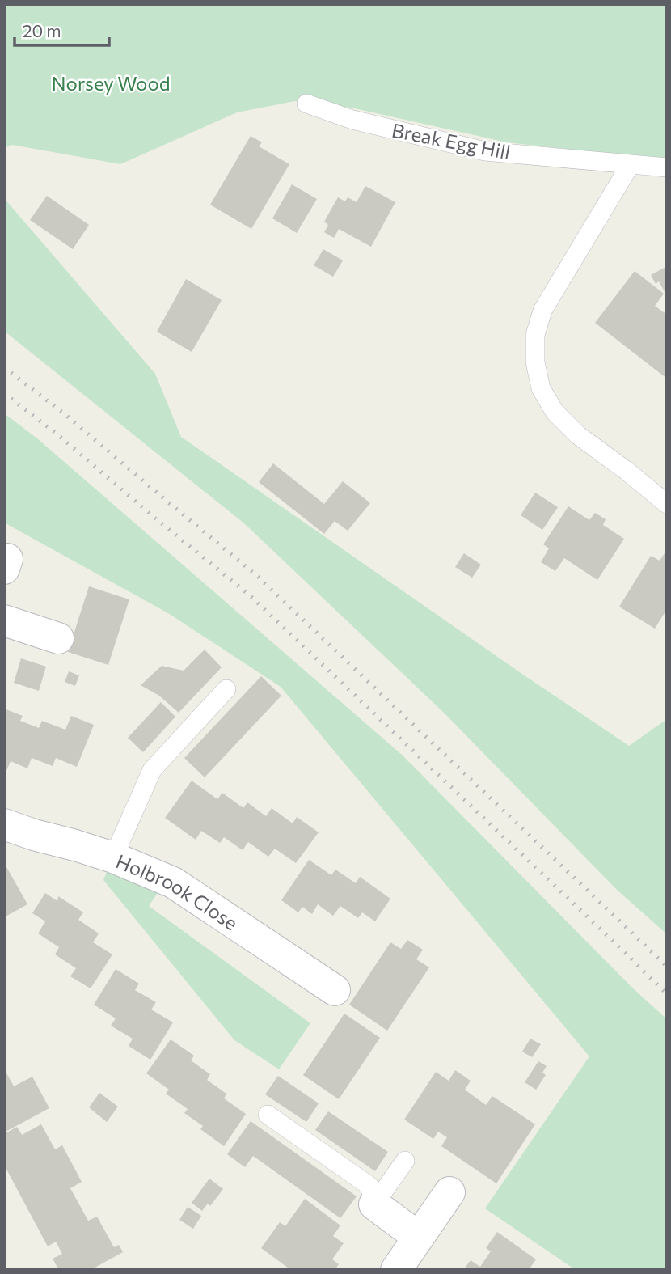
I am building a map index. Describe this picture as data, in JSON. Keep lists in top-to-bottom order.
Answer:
{
  "streets": {
    "street": ["Holbrook Close"],
    "lane": ["Break Egg Hill"]
  },
  "parks": ["Norsey Wood"],
  "scale_bar": "20 m"
}
